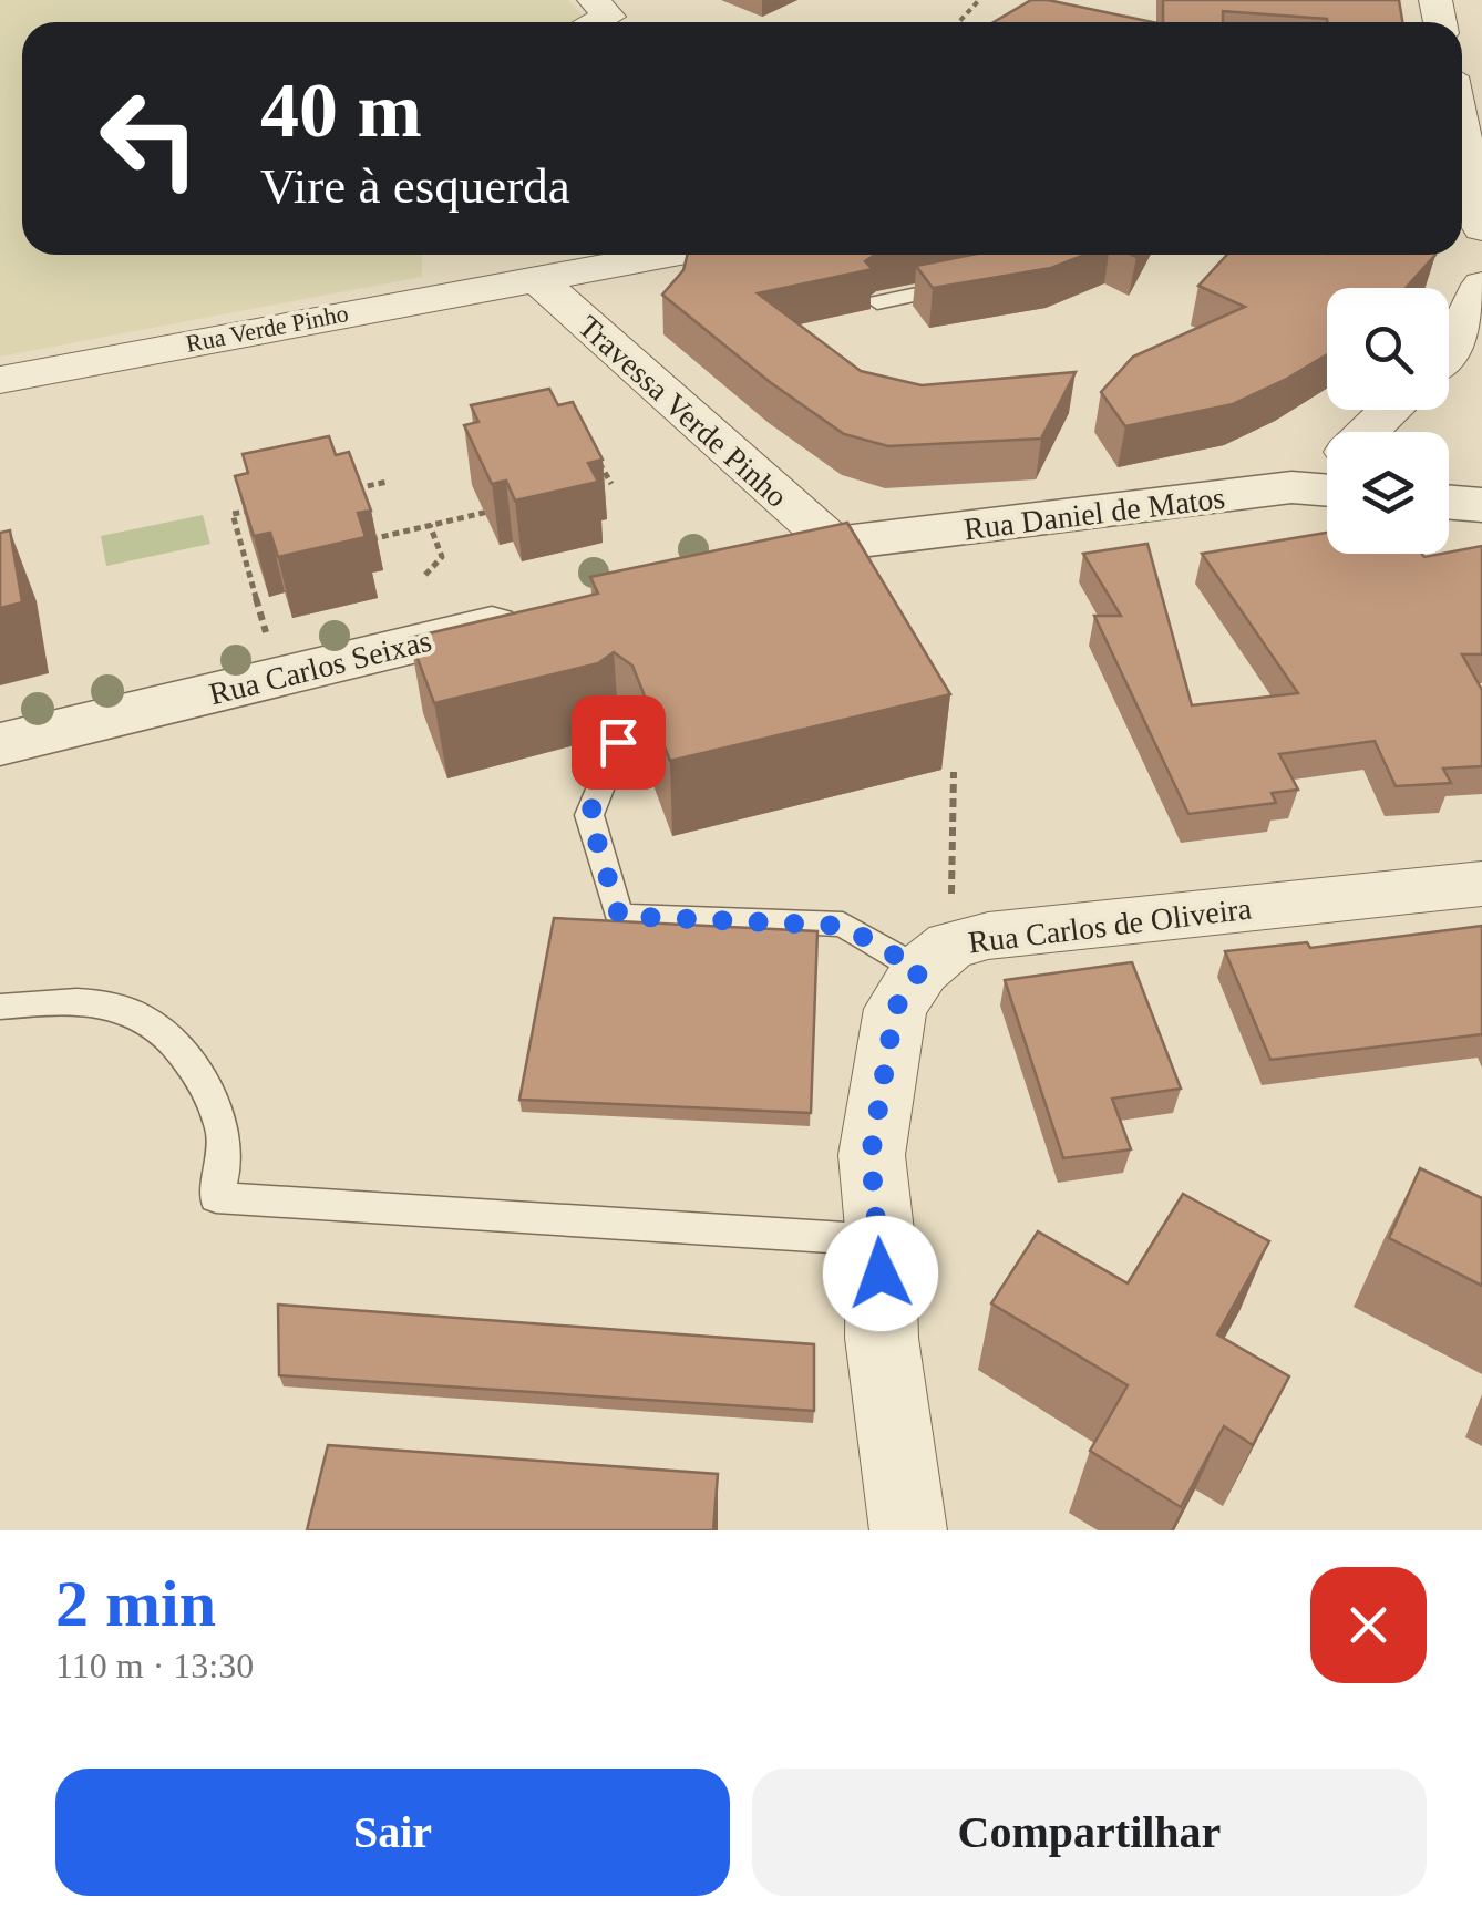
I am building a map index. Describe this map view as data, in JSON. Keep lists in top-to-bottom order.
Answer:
{
  "streets": {
    "street": [
      "Rua Verde Pinho",
      "Travessa Verde Pinho",
      "Rua Daniel de Matos",
      "Rua Carlos Seixas",
      "Rua Carlos de Oliveira"
    ]
  },
  "crossings": [
    ["Rua Verde Pinho", "Travessa Verde Pinho"],
    ["Travessa Verde Pinho", "Rua Daniel de Matos"]
  ],
  "page": {
    "turn": ["40 m", "Vire à esquerda"],
    "heading": ["2 min", "110 m · 13:30"],
    "buttons": ["Sair", "Compartilhar"]
  }
}
